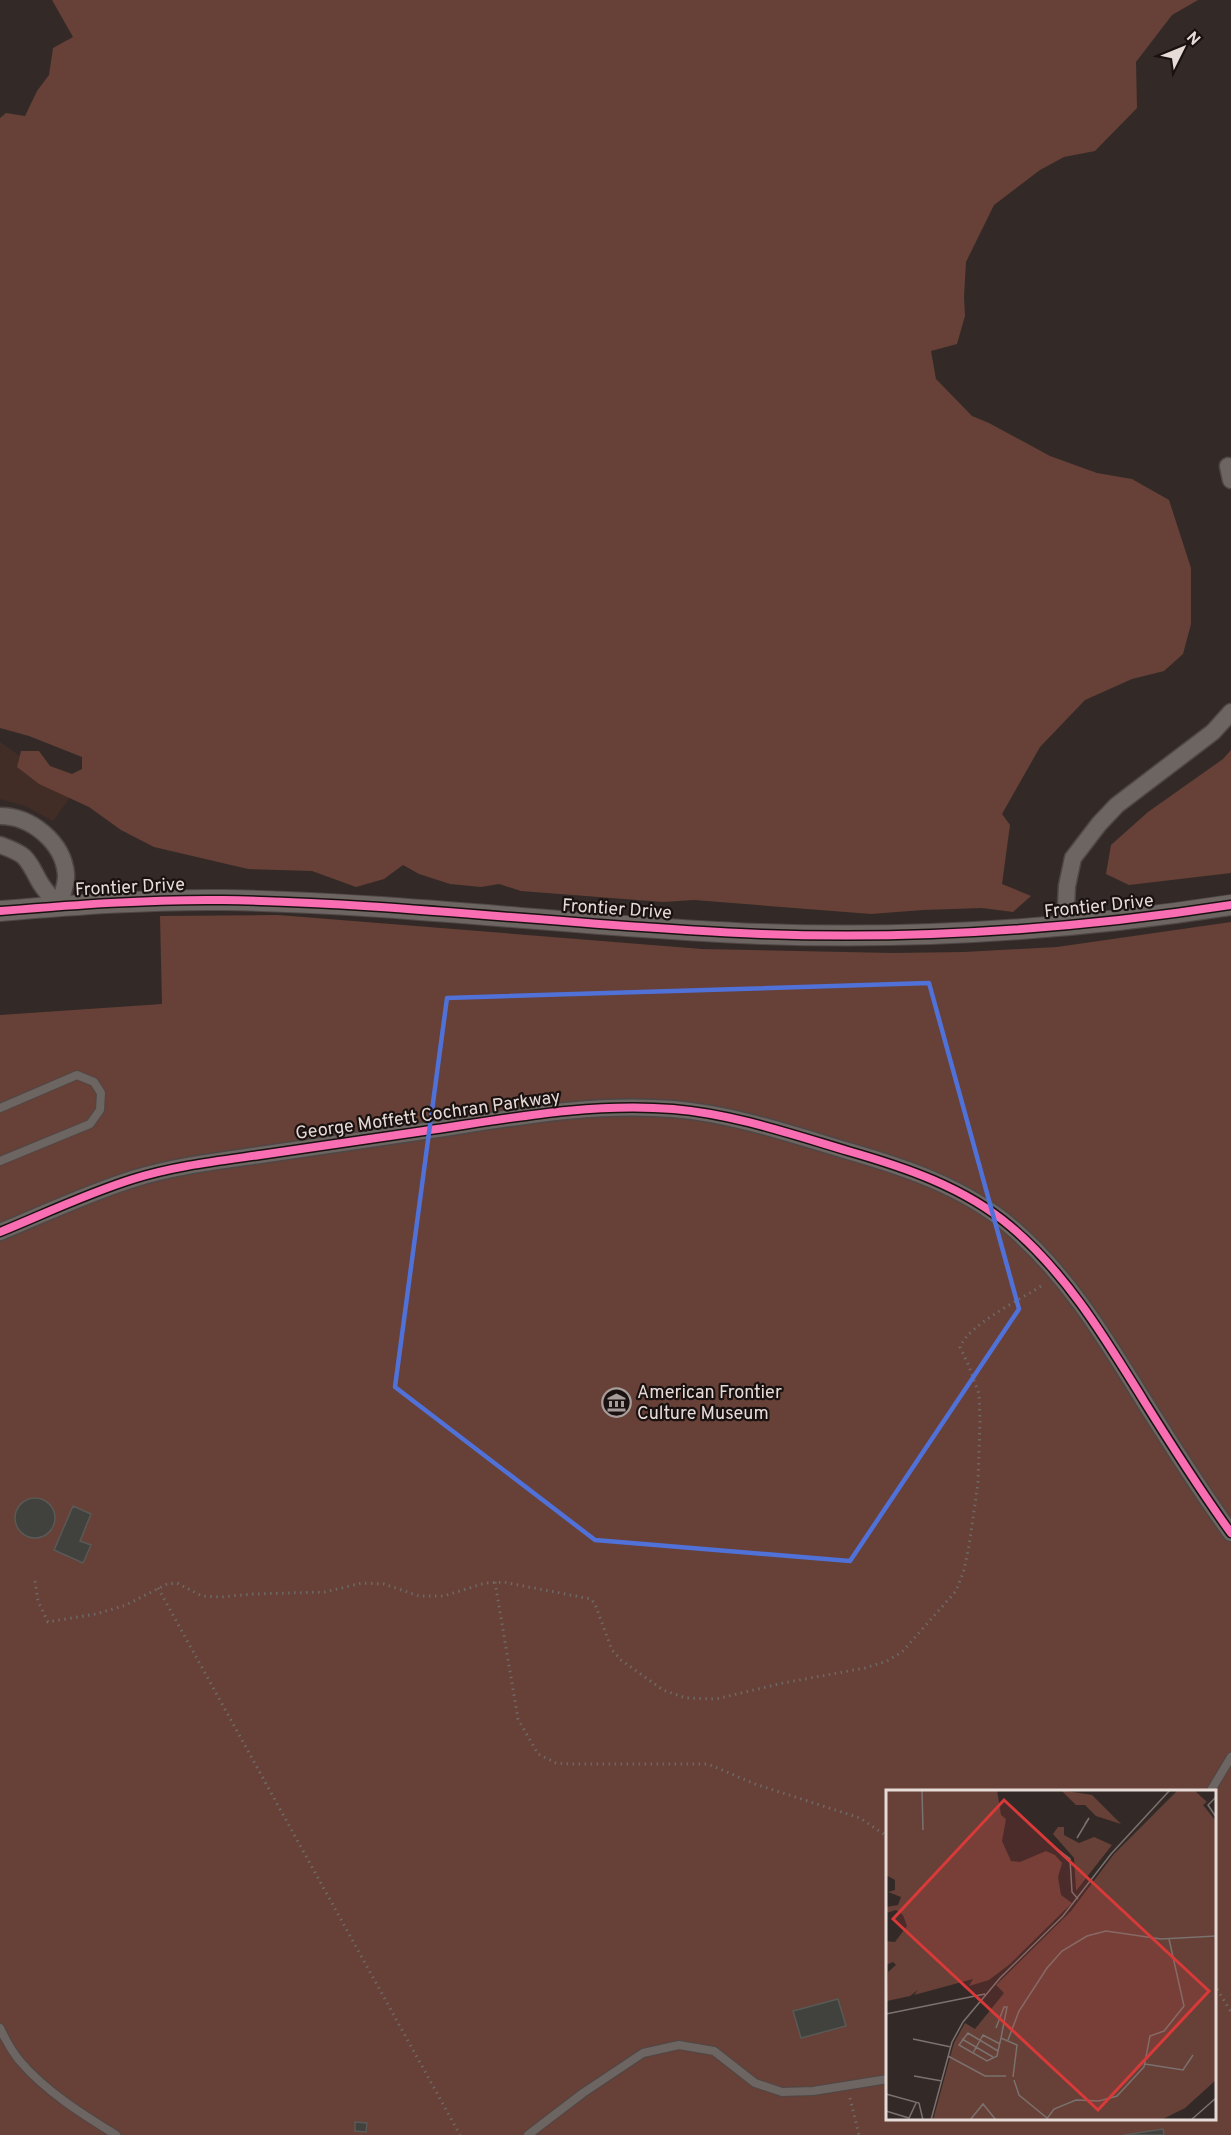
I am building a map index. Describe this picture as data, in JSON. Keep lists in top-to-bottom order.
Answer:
{
  "streets": {
    "street": ["Frontier Drive", "George Moffett Cochran Parkway"]
  },
  "places": {
    "museum": ["American Frontier Culture Museum"]
  },
  "north": "top right"
}
